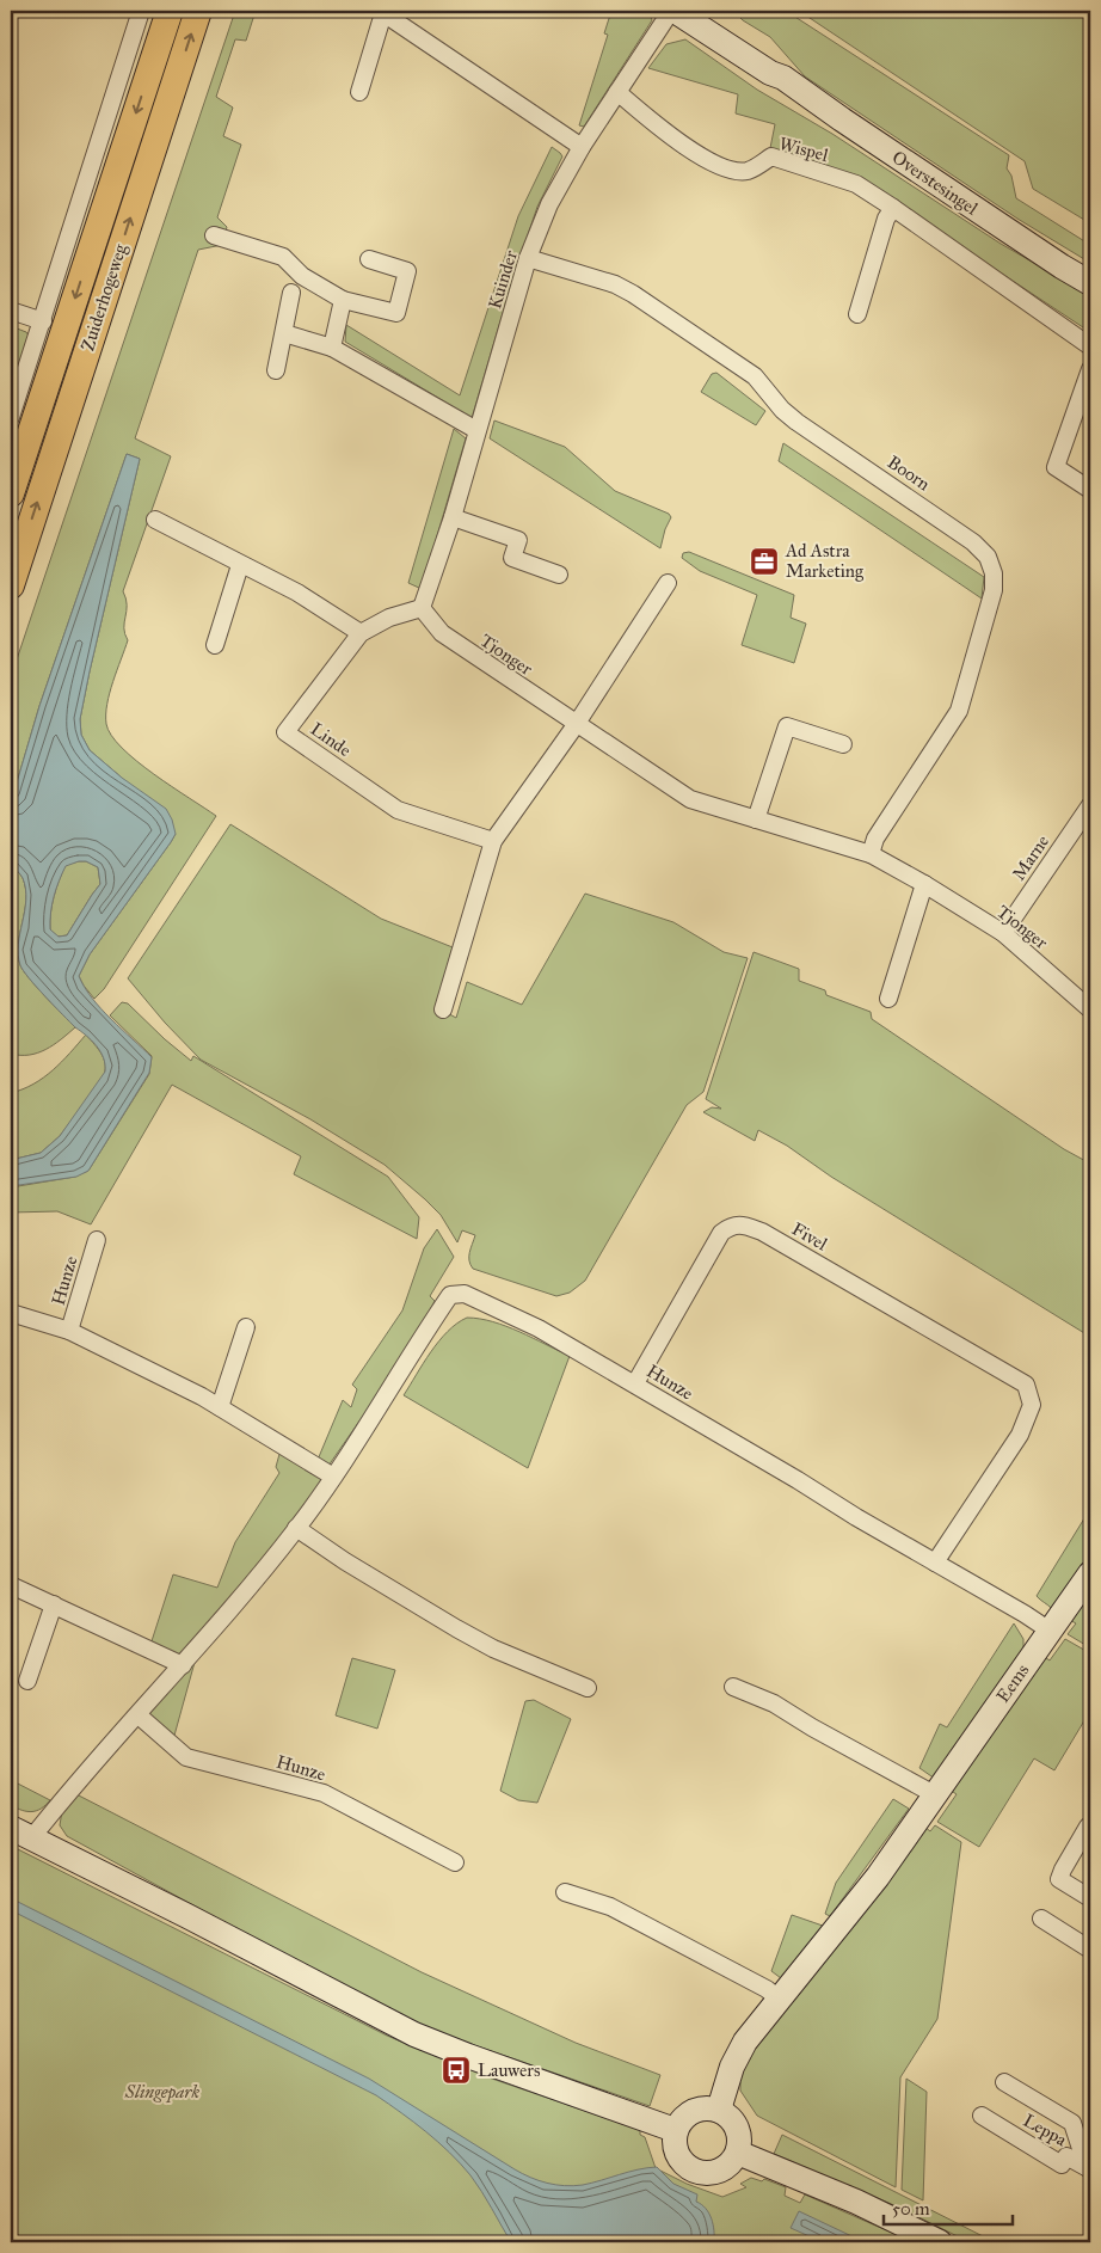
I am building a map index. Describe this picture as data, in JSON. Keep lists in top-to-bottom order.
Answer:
{
  "streets": {
    "main road": ["Zuiderhogeweg"],
    "street": [
      "Wispel",
      "Overstesingel",
      "Kuinder",
      "Boorn",
      "Tjonger",
      "Linde",
      "Marne",
      "Fivel",
      "Hunze",
      "Eems",
      "Leppa"
    ]
  },
  "crossings": [
    ["Wispel", "Kuinder"],
    ["Overstesingel", "Kuinder"],
    ["Kuinder", "Boorn"],
    ["Kuinder", "Tjonger"],
    ["Kuinder", "Linde"],
    ["Boorn", "Tjonger"],
    ["Tjonger", "Linde"],
    ["Tjonger", "Marne"],
    ["Fivel", "Hunze"],
    ["Hunze", "Eems"]
  ],
  "parks": ["Slingepark"],
  "places": {
    "office": ["Ad Astra Marketing"],
    "bus stop": ["Lauwers"]
  },
  "scale_bar": "50 m"
}
